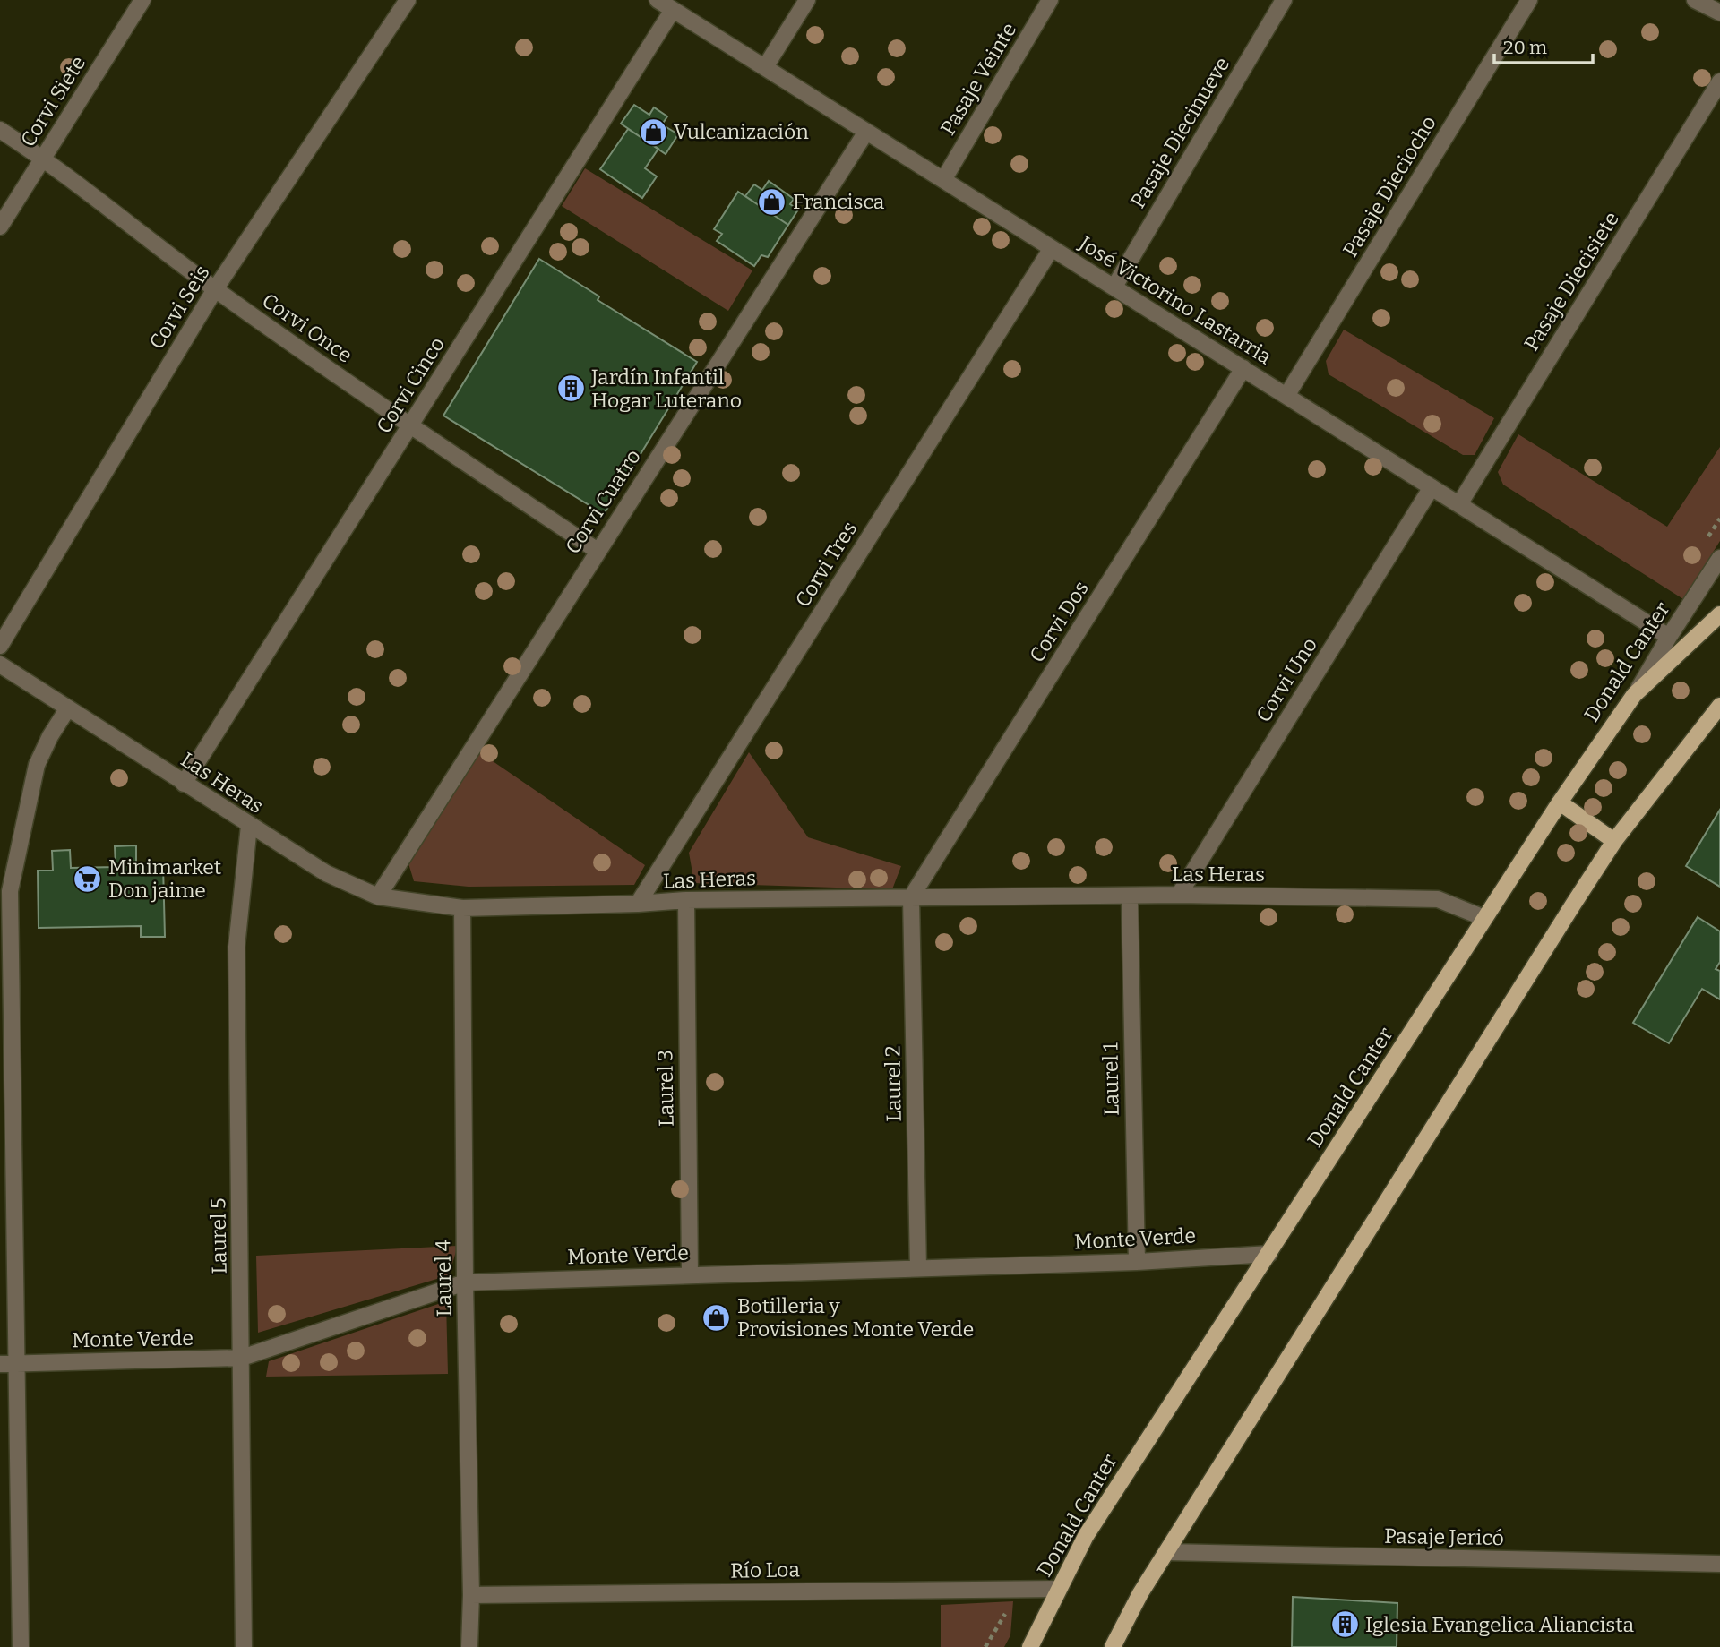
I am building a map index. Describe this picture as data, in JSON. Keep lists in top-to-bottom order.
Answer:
{
  "streets": {
    "main road": ["Donald Canter"],
    "street": [
      "Pasaje Veinte",
      "Corvi Siete",
      "Pasaje Diecinueve",
      "Pasaje Dieciocho",
      "Pasaje Diecisiete",
      "José Victorino Lastarria",
      "Corvi Seis",
      "Corvi Once",
      "Corvi Cinco",
      "Corvi Cuatro",
      "Corvi Tres",
      "Corvi Dos",
      "Corvi Uno",
      "Las Heras",
      "Laurel 1",
      "Laurel 2",
      "Laurel 3",
      "Laurel 5",
      "Monte Verde",
      "Laurel 4",
      "Pasaje Jericó",
      "Río Loa"
    ]
  },
  "crossings": [
    ["Pasaje Veinte", "José Victorino Lastarria"],
    ["Corvi Siete", "Corvi Once"],
    ["Pasaje Diecinueve", "José Victorino Lastarria"],
    ["Pasaje Dieciocho", "José Victorino Lastarria"],
    ["Pasaje Diecisiete", "José Victorino Lastarria"],
    ["José Victorino Lastarria", "Corvi Cinco"],
    ["José Victorino Lastarria", "Corvi Cuatro"],
    ["José Victorino Lastarria", "Corvi Tres"],
    ["José Victorino Lastarria", "Corvi Dos"],
    ["José Victorino Lastarria", "Donald Canter"],
    ["José Victorino Lastarria", "Corvi Uno"],
    ["Corvi Seis", "Corvi Once"],
    ["Corvi Once", "Corvi Cinco"],
    ["Corvi Once", "Corvi Cuatro"],
    ["Corvi Cinco", "Las Heras"],
    ["Corvi Cuatro", "Las Heras"],
    ["Corvi Tres", "Las Heras"],
    ["Corvi Dos", "Las Heras"],
    ["Corvi Dos", "Laurel 2"],
    ["Donald Canter", "Las Heras"],
    ["Donald Canter", "Monte Verde"],
    ["Donald Canter", "Río Loa"],
    ["Corvi Uno", "Las Heras"],
    ["Las Heras", "Laurel 1"],
    ["Las Heras", "Laurel 2"],
    ["Las Heras", "Laurel 3"],
    ["Las Heras", "Laurel 5"],
    ["Las Heras", "Laurel 4"],
    ["Laurel 1", "Monte Verde"],
    ["Laurel 2", "Monte Verde"],
    ["Laurel 3", "Monte Verde"],
    ["Laurel 5", "Monte Verde"],
    ["Monte Verde", "Laurel 4"],
    ["Laurel 4", "Río Loa"]
  ],
  "places": {
    "shop": ["Vulcanización", "Francisca", "Botilleria y Provisiones Monte Verde"],
    "building": ["Jardín Infantil Hogar Luterano", "Iglesia Evangelica Aliancista"],
    "supermarket": ["Minimarket Don jaime"]
  },
  "scale_bar": "20 m"
}
